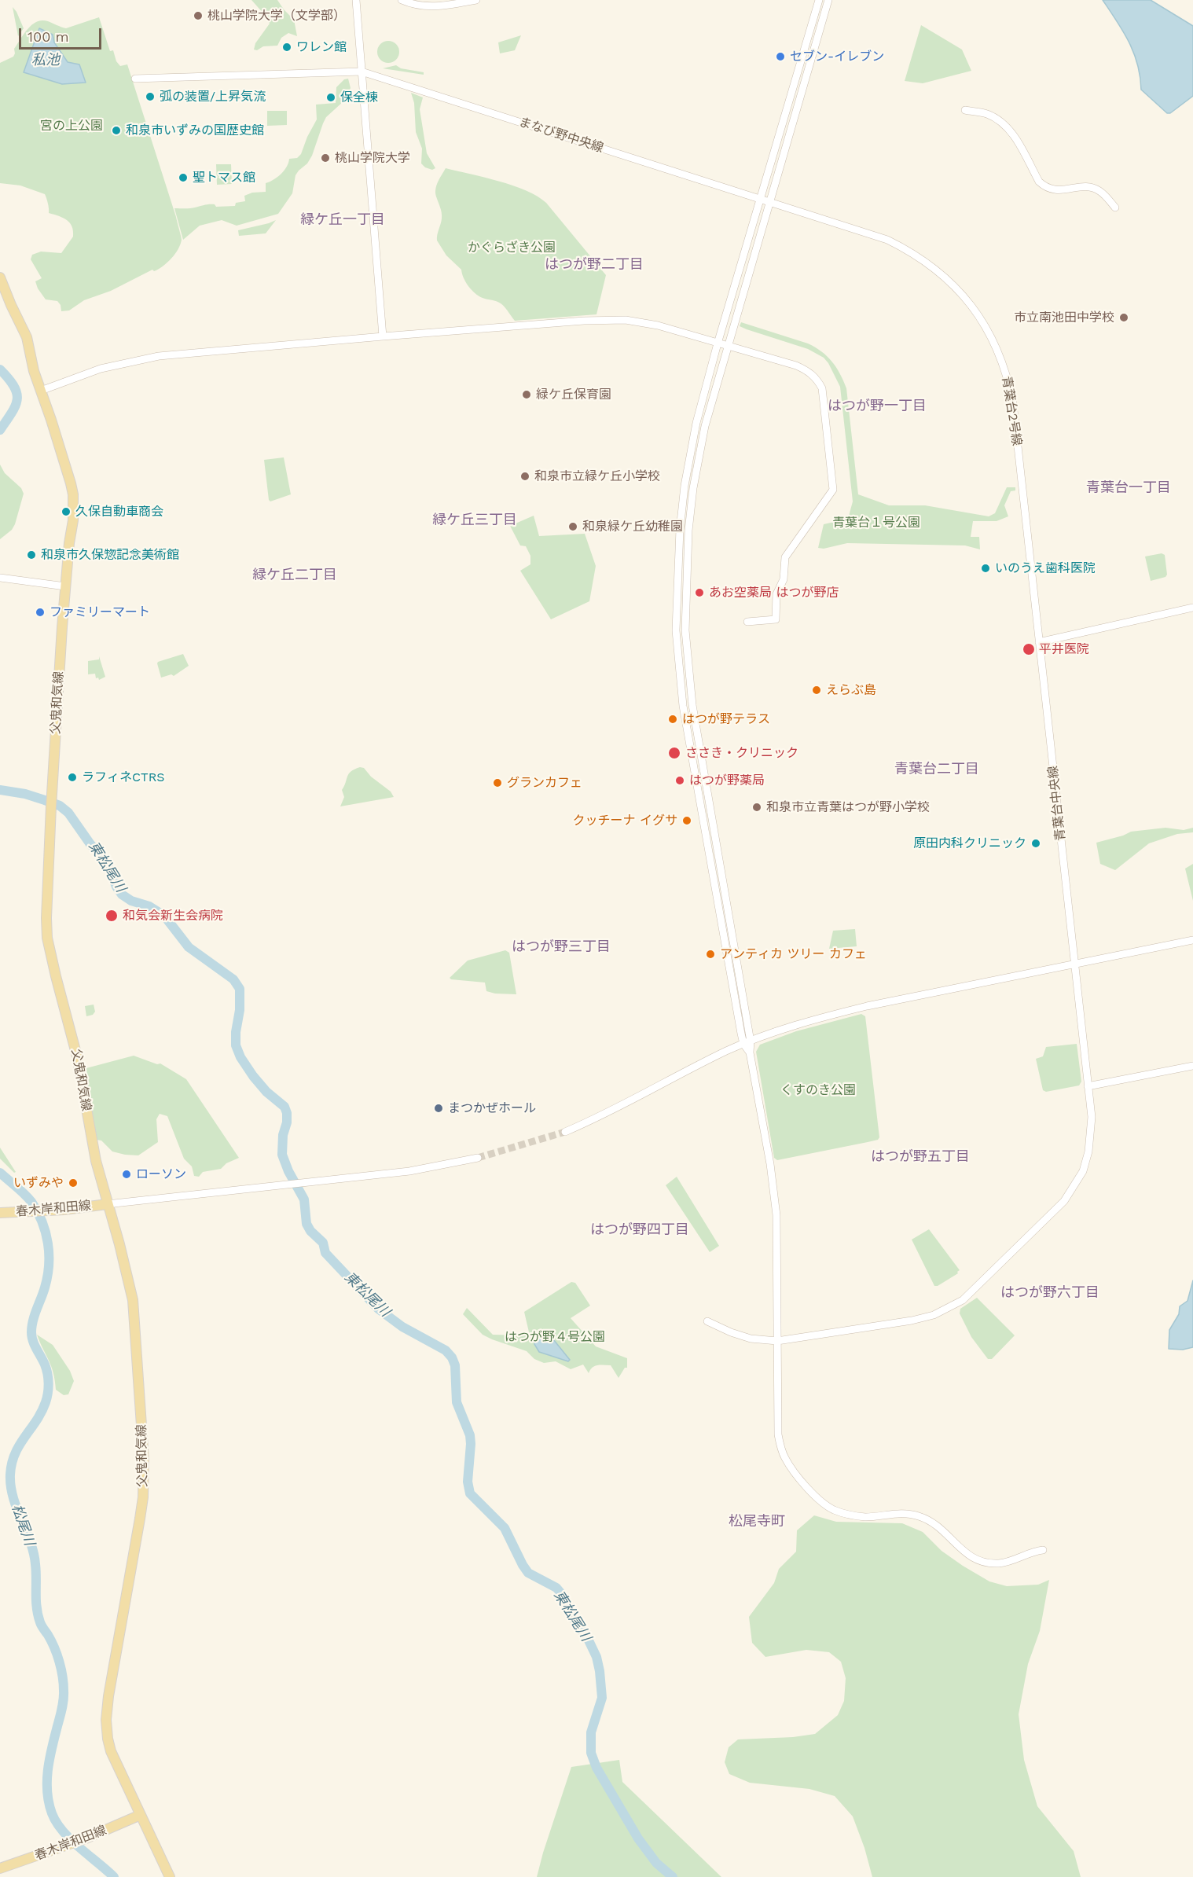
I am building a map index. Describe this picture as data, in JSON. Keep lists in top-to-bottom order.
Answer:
{
  "streets": {
    "main road": ["父鬼和気線", "春木岸和田線"],
    "street": ["まなび野中央線", "青葉台2号線", "青葉台中央線"]
  },
  "crossings": [
    ["まなび野中央線", "青葉台2号線"],
    ["青葉台2号線", "青葉台中央線"],
    ["父鬼和気線", "春木岸和田線"]
  ],
  "districts": [
    "緑ケ丘一丁目",
    "はつが野二丁目",
    "はつが野一丁目",
    "青葉台一丁目",
    "緑ケ丘三丁目",
    "緑ケ丘二丁目",
    "青葉台二丁目",
    "はつが野三丁目",
    "はつが野五丁目",
    "はつが野四丁目",
    "はつが野六丁目",
    "松尾寺町"
  ],
  "water": ["私池", "東松尾川", "松尾川"],
  "parks": [
    "宮の上公園",
    "かぐらざき公園",
    "青葉台１号公園",
    "くすのき公園",
    "はつが野４号公園"
  ],
  "places": [
    "桃山学院大学（文学部）",
    "ワレン館",
    "セブン-イレブン",
    "弧の装置/上昇気流",
    "保全棟",
    "和泉市いずみの国歴史館",
    "桃山学院大学",
    "聖トマス館",
    "市立南池田中学校",
    "緑ケ丘保育園",
    "和泉市立緑ケ丘小学校",
    "久保自動車商会",
    "和泉緑ケ丘幼稚園",
    "和泉市久保惣記念美術館",
    "いのうえ歯科医院",
    "あお空薬局 はつが野店",
    "ファミリーマート",
    "平井医院",
    "えらぶ島",
    "はつが野テラス",
    "ささき・クリニック",
    "ラフィネCTRS",
    "はつが野薬局",
    "グランカフェ",
    "和泉市立青葉はつが野小学校",
    "クッチーナ イグサ",
    "原田内科クリニック",
    "和気会新生会病院",
    "アンティカ ツリー カフェ",
    "まつかぜホール",
    "ローソン",
    "いずみや"
  ],
  "scale_bar": "100 m"
}
